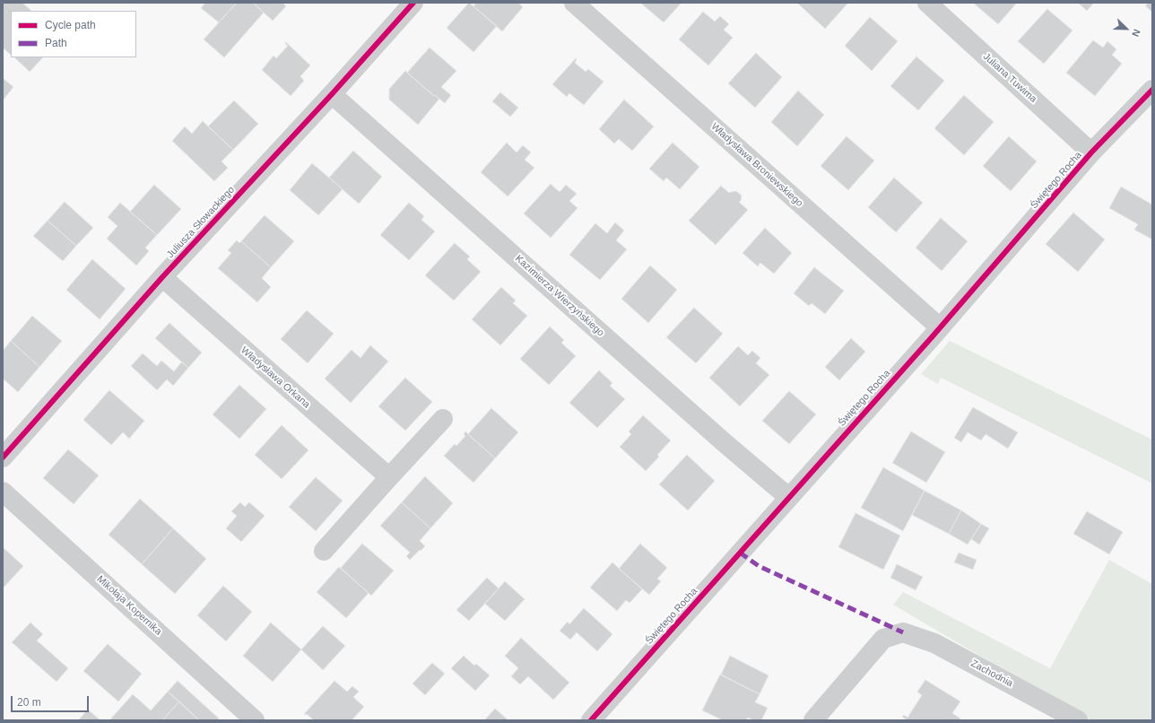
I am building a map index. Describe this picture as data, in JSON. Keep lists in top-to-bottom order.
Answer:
{
  "streets": {
    "street": [
      "Juliana Tuwima",
      "Władysława Broniewskiego",
      "Świętego Rocha",
      "Juliusza Słowackiego",
      "Kazimierza Wierzyńskiego",
      "Władysława Orkana",
      "Mikołaja Kopernika",
      "Zachodnia"
    ]
  },
  "crossings": [
    ["Juliana Tuwima", "Świętego Rocha"],
    ["Władysława Broniewskiego", "Świętego Rocha"],
    ["Świętego Rocha", "Kazimierza Wierzyńskiego"],
    ["Juliusza Słowackiego", "Kazimierza Wierzyńskiego"],
    ["Juliusza Słowackiego", "Władysława Orkana"]
  ],
  "legend": ["Cycle path", "Path"],
  "scale_bar": "20 m",
  "north": "bottom right"
}
